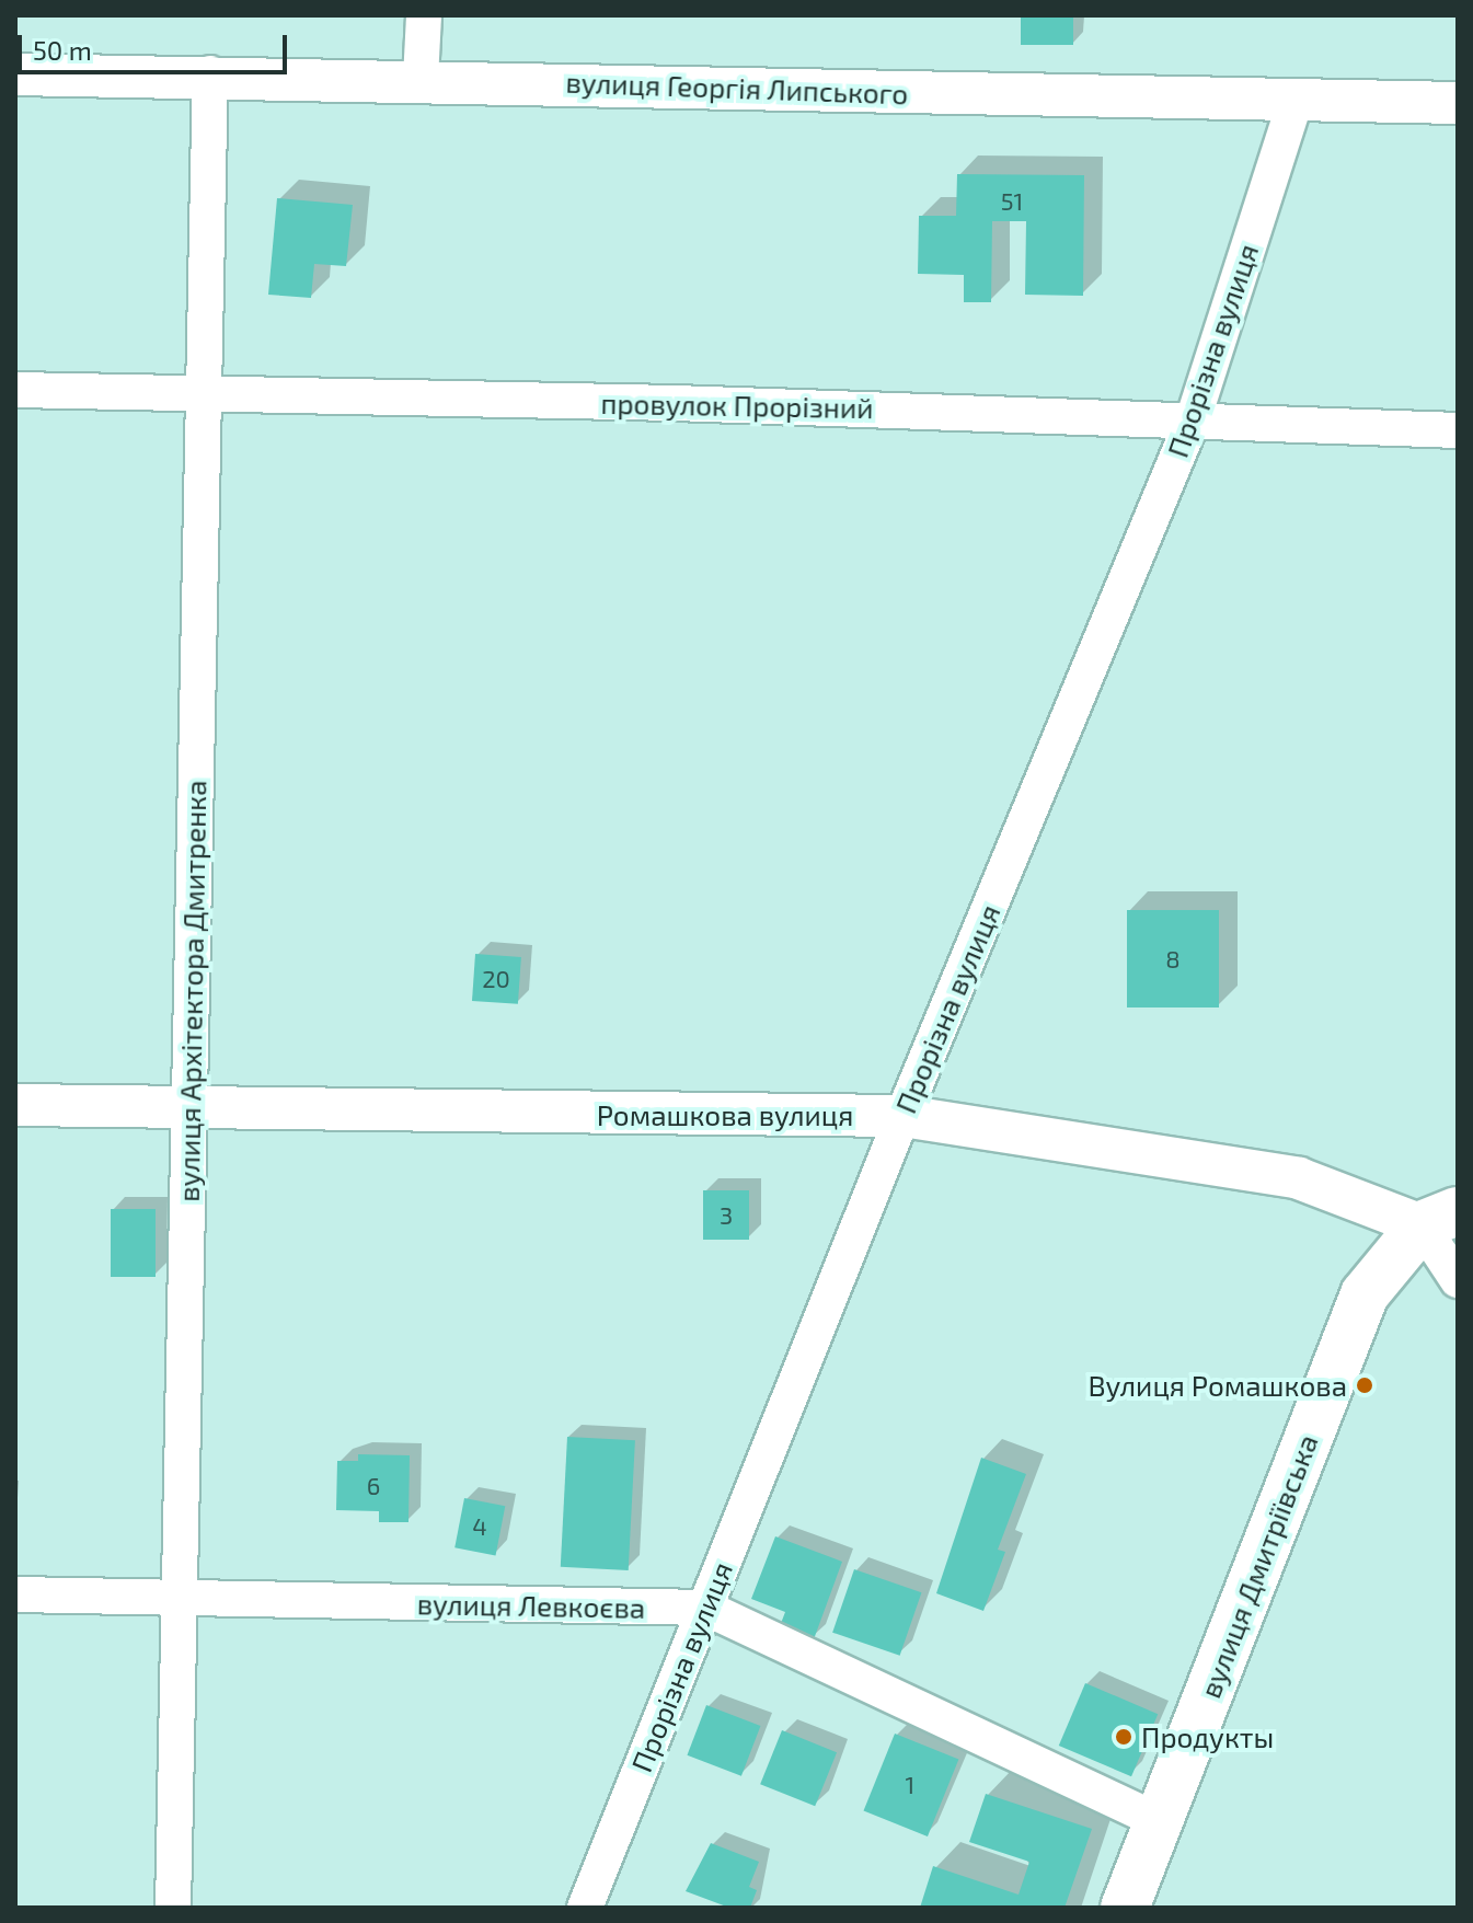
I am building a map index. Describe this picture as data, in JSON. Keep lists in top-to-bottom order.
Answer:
{
  "streets": {
    "main road": ["вулиця Дмитріївська"],
    "street": [
      "вулиця Георгія Липського",
      "Прорізна вулиця",
      "провулок Прорізний",
      "вулиця Архітектора Дмитренка",
      "Ромашкова вулиця",
      "вулиця Левкоєва"
    ]
  },
  "crossings": [
    ["вулиця Георгія Липського", "Прорізна вулиця"],
    ["вулиця Георгія Липського", "вулиця Архітектора Дмитренка"],
    ["Прорізна вулиця", "провулок Прорізний"],
    ["Прорізна вулиця", "Ромашкова вулиця"],
    ["Прорізна вулиця", "вулиця Левкоєва"],
    ["провулок Прорізний", "вулиця Архітектора Дмитренка"],
    ["вулиця Архітектора Дмитренка", "Ромашкова вулиця"],
    ["вулиця Архітектора Дмитренка", "вулиця Левкоєва"],
    ["Ромашкова вулиця", "вулиця Дмитріївська"],
    ["вулиця Дмитріївська", "вулиця Левкоєва"]
  ],
  "places": ["Вулиця Ромашкова", "Продукты"],
  "house_numbers": [
    "51",
    "8",
    "20",
    "3",
    "6",
    "4",
    "1"
  ],
  "scale_bar": "50 m"
}
